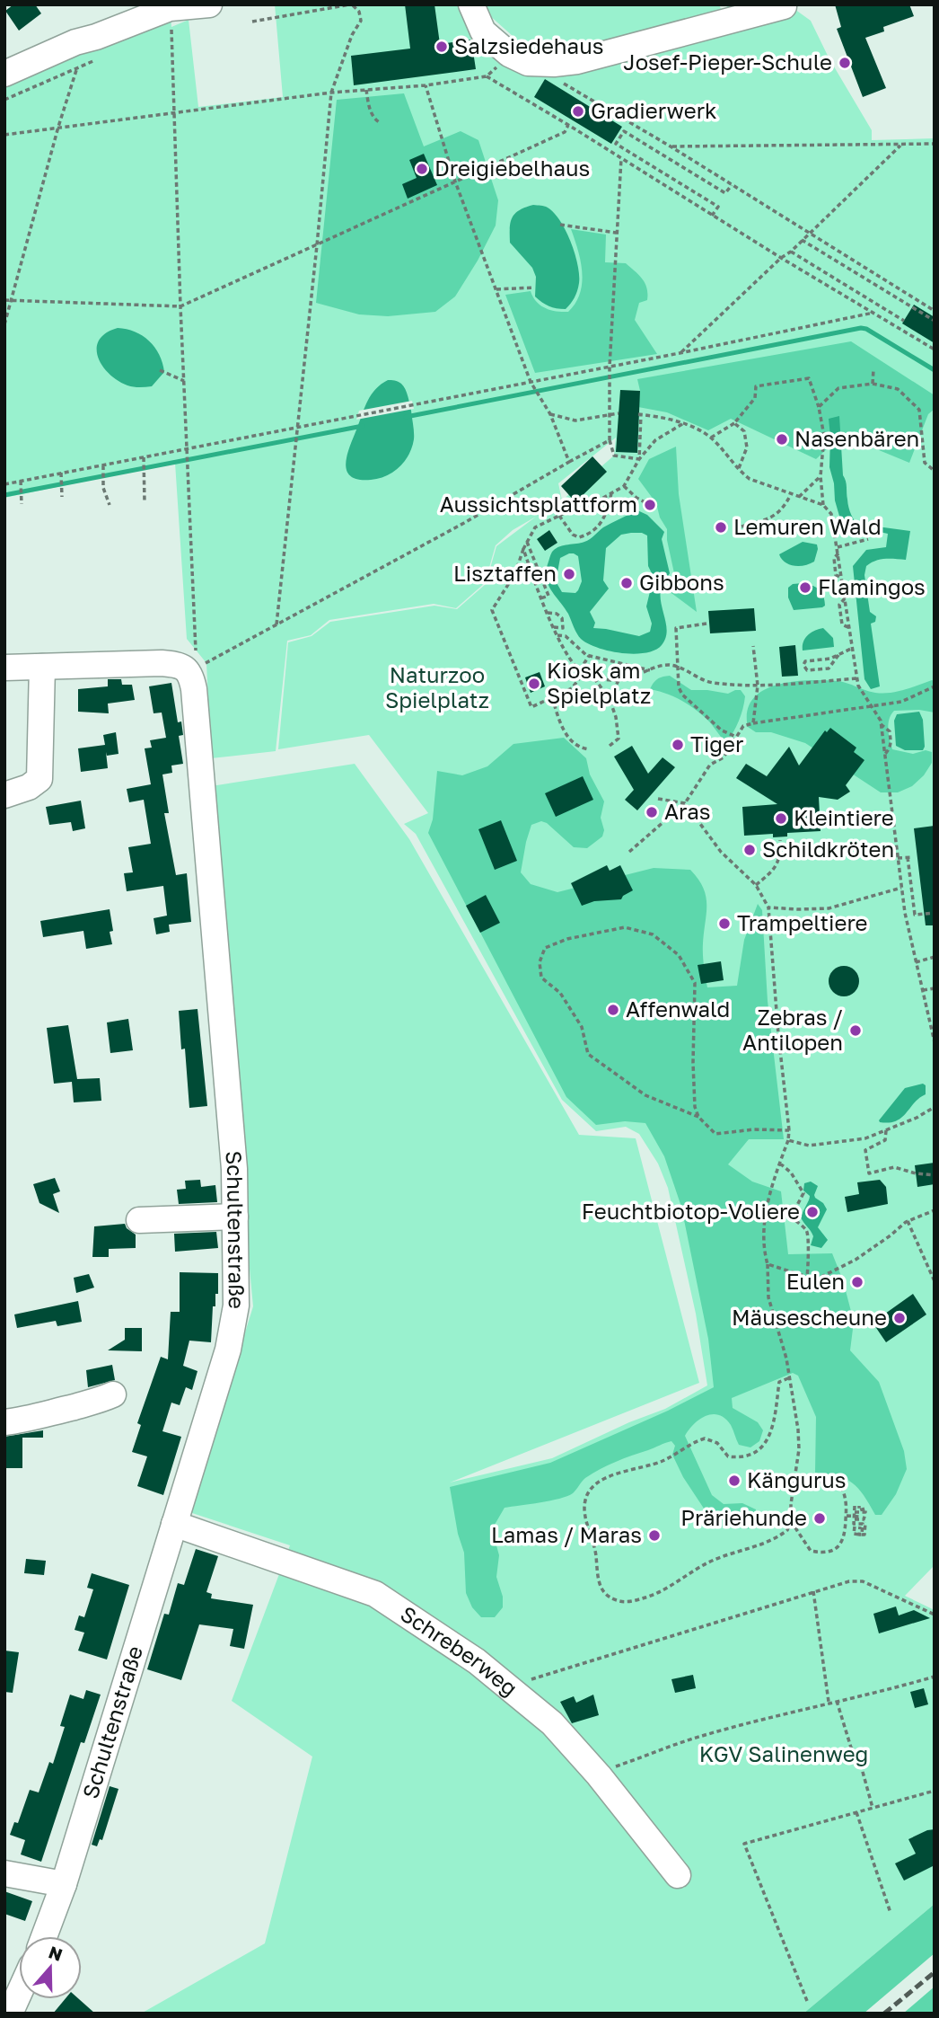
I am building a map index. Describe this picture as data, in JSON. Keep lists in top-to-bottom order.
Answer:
{
  "streets": {
    "street": ["Schultenstraße", "Schreberweg"]
  },
  "crossings": [
    ["Schultenstraße", "Schreberweg"]
  ],
  "parks": ["Naturzoo Spielplatz", "KGV Salinenweg"],
  "places": [
    "Salzsiedehaus",
    "Josef-Pieper-Schule",
    "Gradierwerk",
    "Dreigiebelhaus",
    "Nasenbären",
    "Aussichtsplattform",
    "Lemuren Wald",
    "Lisztaffen",
    "Gibbons",
    "Flamingos",
    "Kiosk am Spielplatz",
    "Tiger",
    "Aras",
    "Kleintiere",
    "Schildkröten",
    "Trampeltiere",
    "Affenwald",
    "Zebras / Antilopen",
    "Feuchtbiotop-Voliere",
    "Eulen",
    "Mäusescheune",
    "Kängurus",
    "Präriehunde",
    "Lamas / Maras"
  ],
  "north": "top"
}
